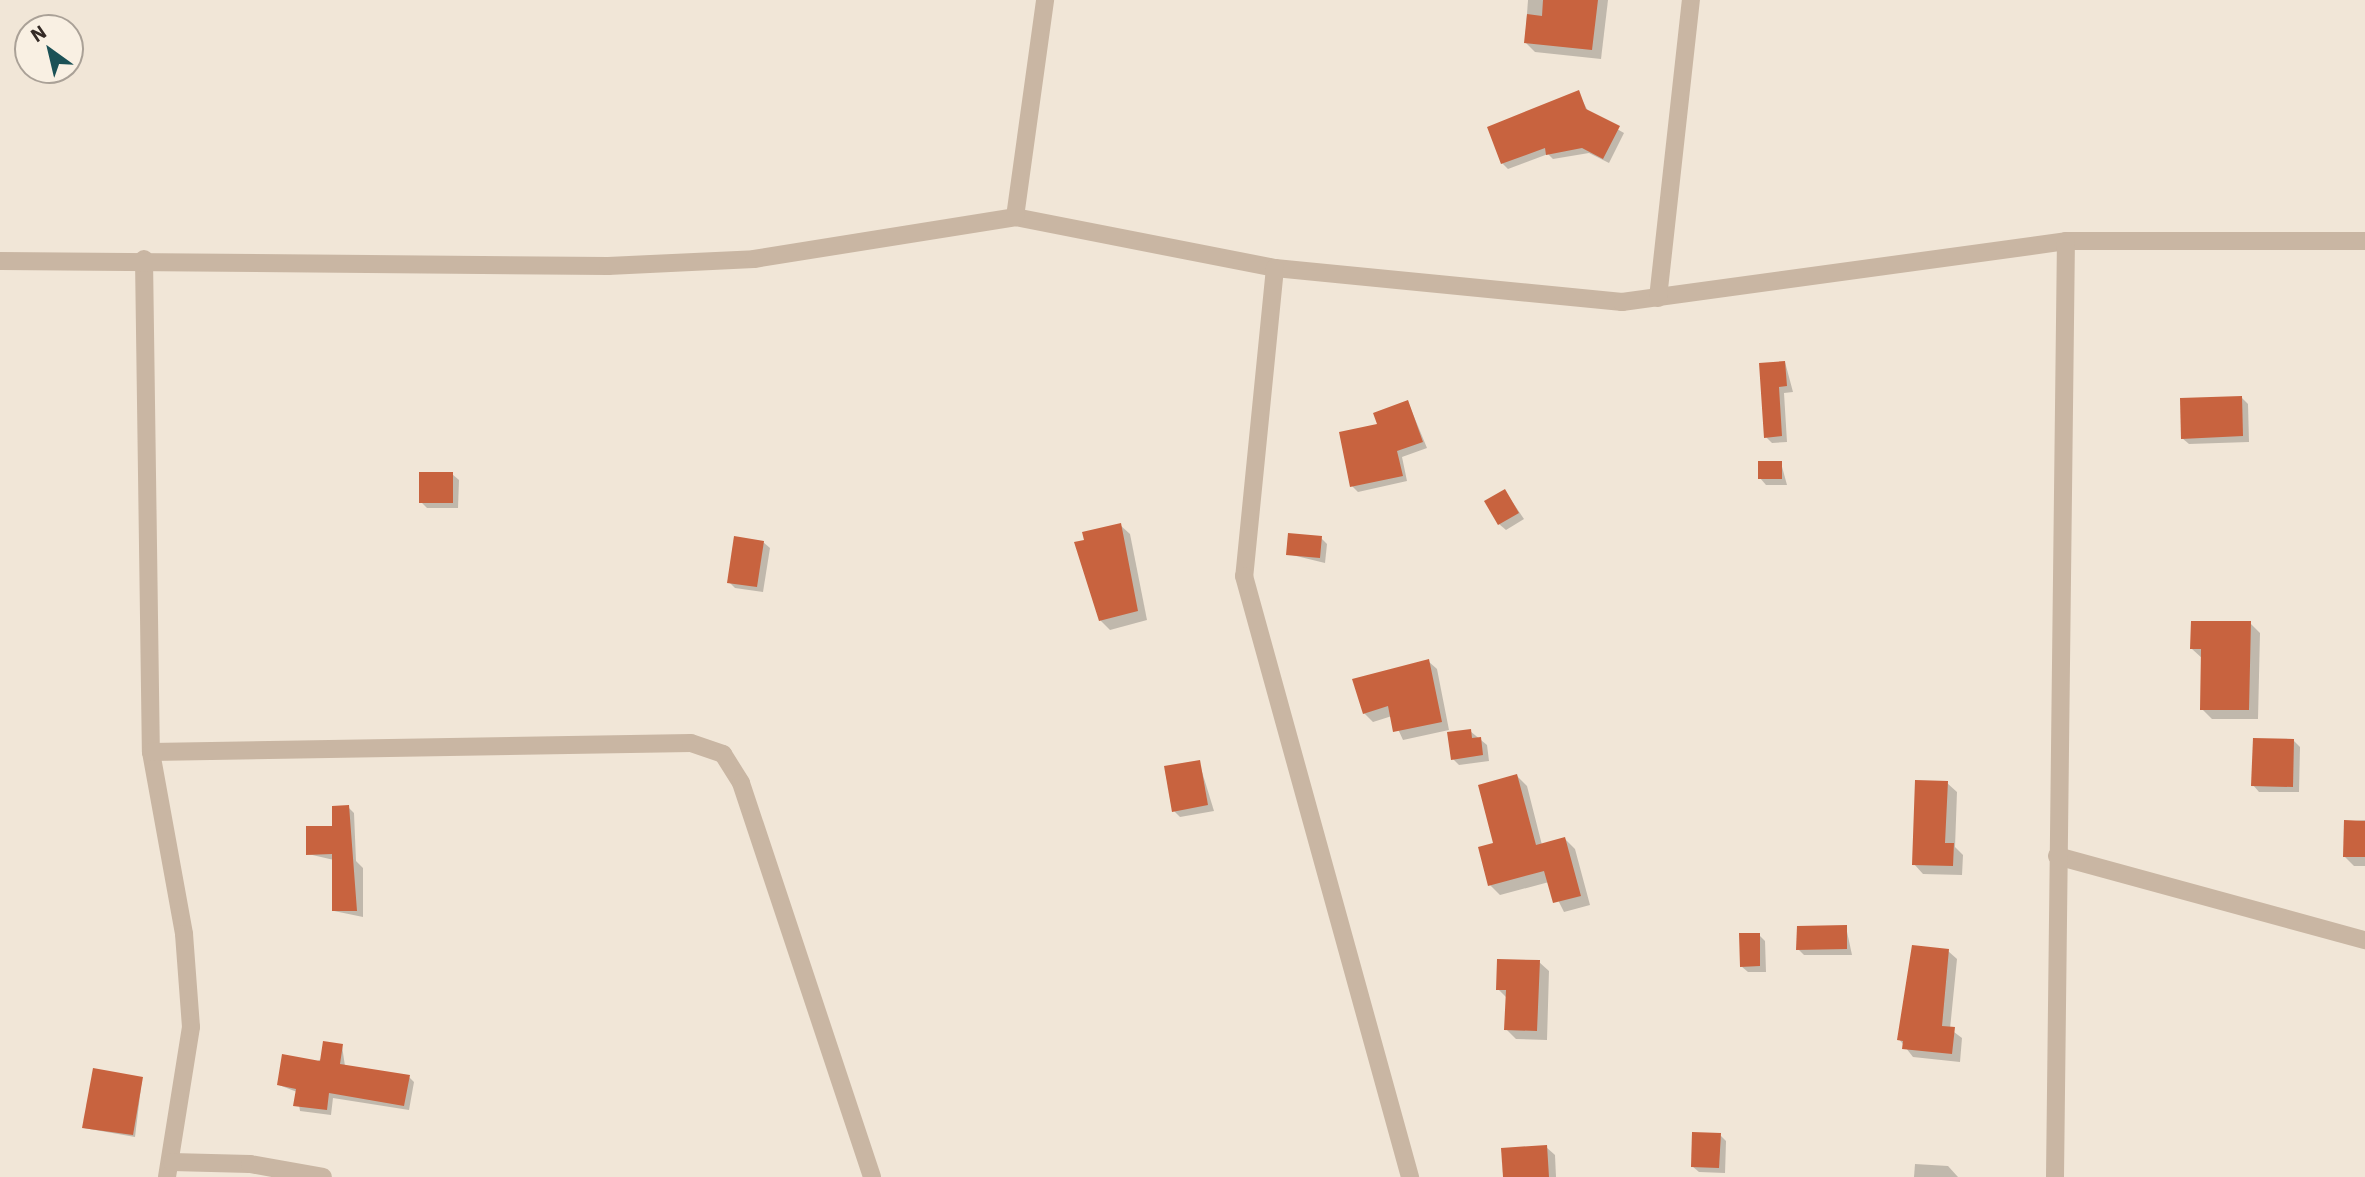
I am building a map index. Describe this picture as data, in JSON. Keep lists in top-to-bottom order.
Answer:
{
  "north": "top left"
}
